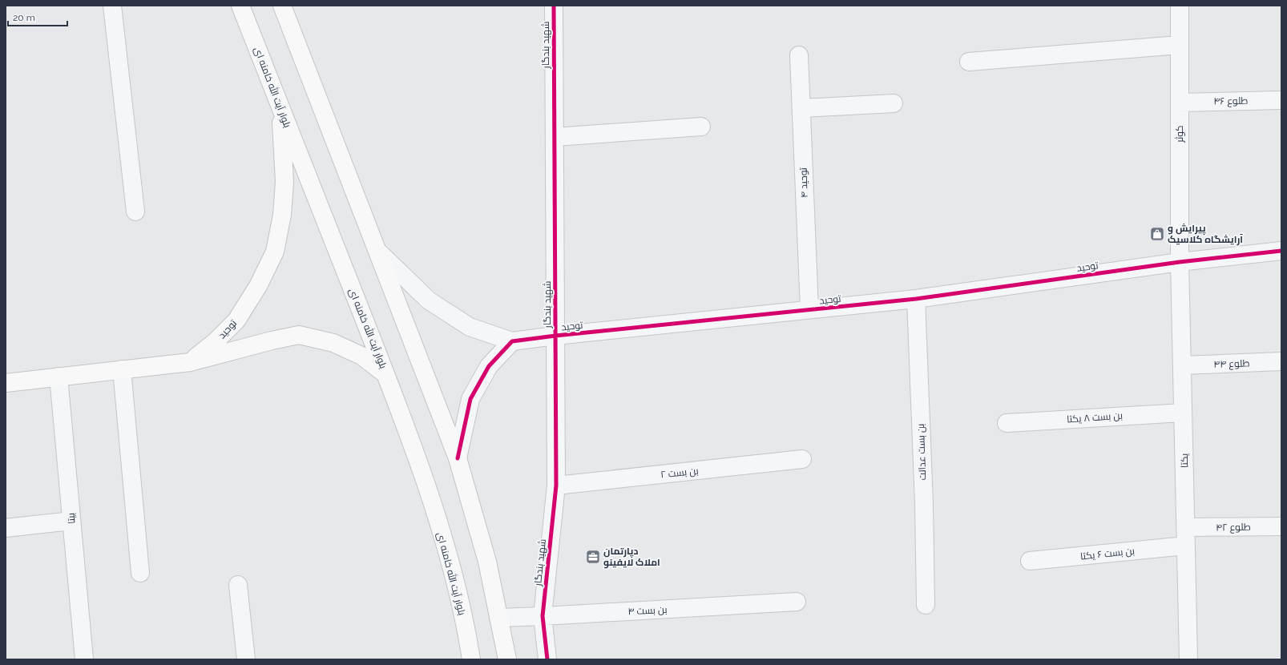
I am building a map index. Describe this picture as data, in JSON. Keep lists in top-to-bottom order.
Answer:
{
  "streets": {
    "main road": ["بلوار آیت الله خامنه ای", "توحید"],
    "street": [
      "شهید بندگار",
      "طلوع ۴۶",
      "کوثر",
      "توحید ۴",
      "طلوع ۴۴",
      "بن بست ۸ یکتا",
      "بن بست عدالت",
      "یکتا",
      "بن بست ۲",
      "بیتا",
      "طلوع ۴۲",
      "بن بست ۶ یکتا",
      "بن بست ۴"
    ]
  },
  "crossings": [
    ["شهید بندگار", "توحید"],
    ["شهید بندگار", "بن بست ۲"],
    ["شهید بندگار", "بن بست ۴"],
    ["بلوار آیت الله خامنه ای", "توحید"],
    ["طلوع ۴۶", "کوثر"],
    ["کوثر", "توحید"],
    ["کوثر", "یکتا"],
    ["توحید ۴", "توحید"],
    ["توحید", "بن بست عدالت"],
    ["توحید", "یکتا"],
    ["طلوع ۴۴", "یکتا"],
    ["بن بست ۸ یکتا", "یکتا"],
    ["یکتا", "طلوع ۴۲"],
    ["یکتا", "بن بست ۶ یکتا"]
  ],
  "places": {
    "shop": ["پیرایش و آرایشگاه کلاسیک"],
    "office": ["دپارتمان املاک لایفینو"]
  },
  "scale_bar": "20 m"
}
